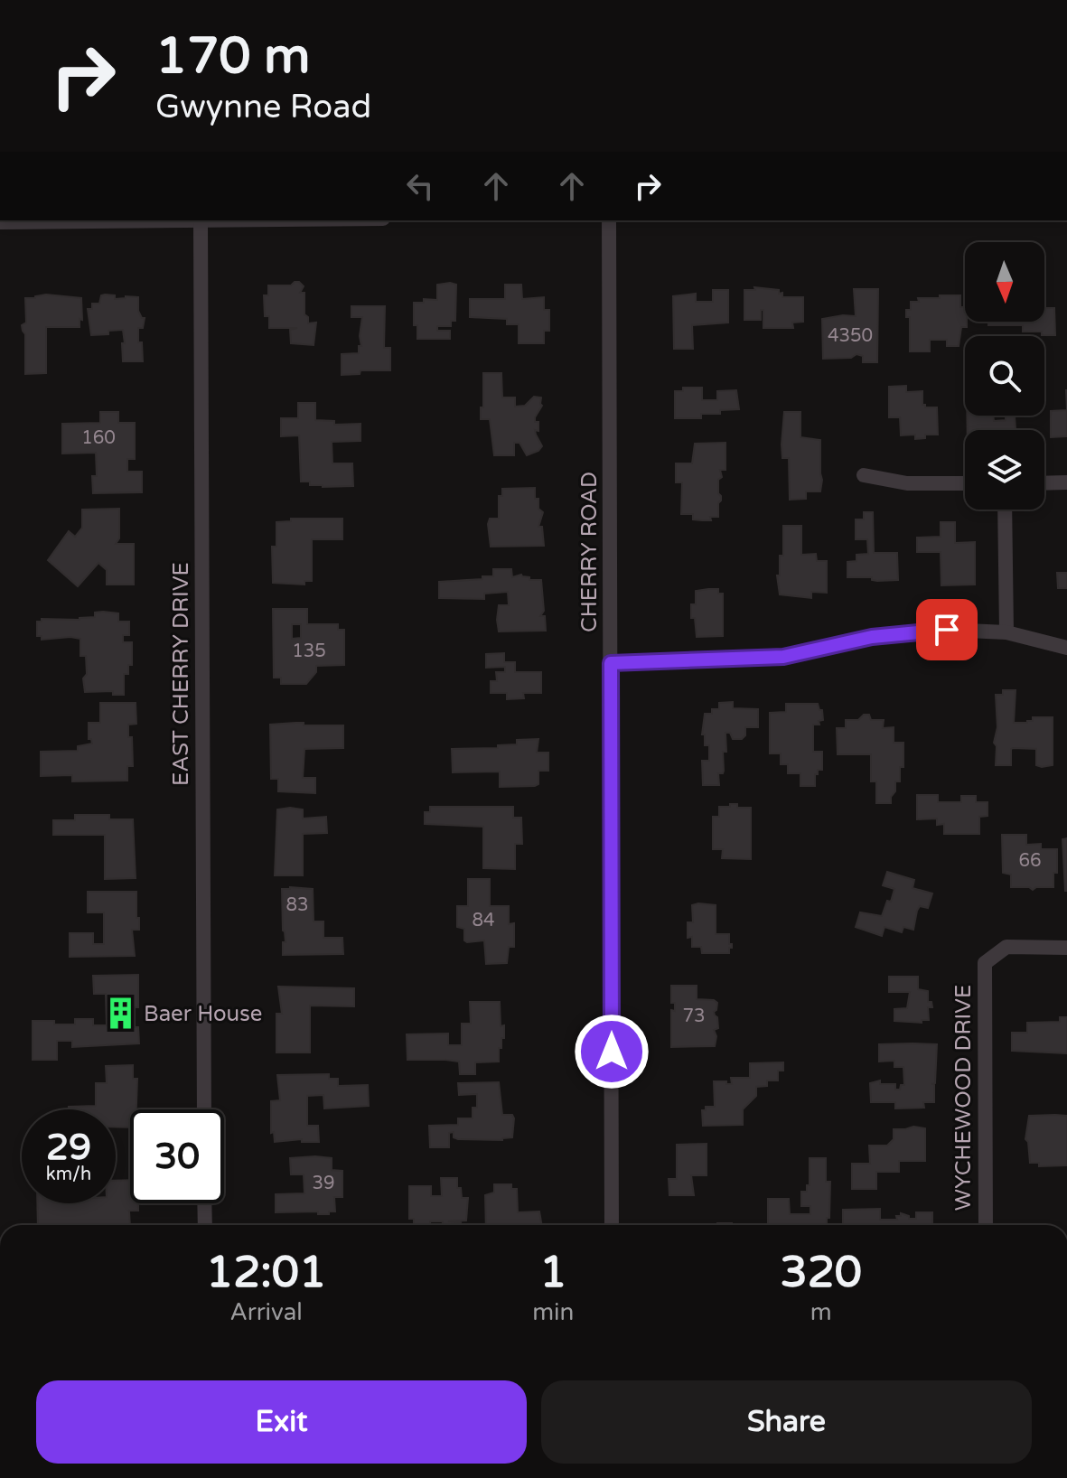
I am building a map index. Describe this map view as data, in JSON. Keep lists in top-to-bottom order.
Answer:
{
  "streets": {
    "street": ["CHERRY ROAD", "EAST CHERRY DRIVE", "WYCHEWOOD DRIVE"]
  },
  "places": {
    "building": ["Baer House"]
  },
  "house_numbers": [
    "4350",
    "160",
    "135",
    "66",
    "83",
    "84",
    "73",
    "39"
  ],
  "north": "bottom",
  "page": {
    "turn": ["170 m", "Gwynne Road"],
    "speed": "29 km/h",
    "limit": "30",
    "eta": [
      "12:01",
      "Arrival",
      "1",
      "min",
      "320",
      "m"
    ],
    "buttons": ["Exit", "Share"]
  }
}
